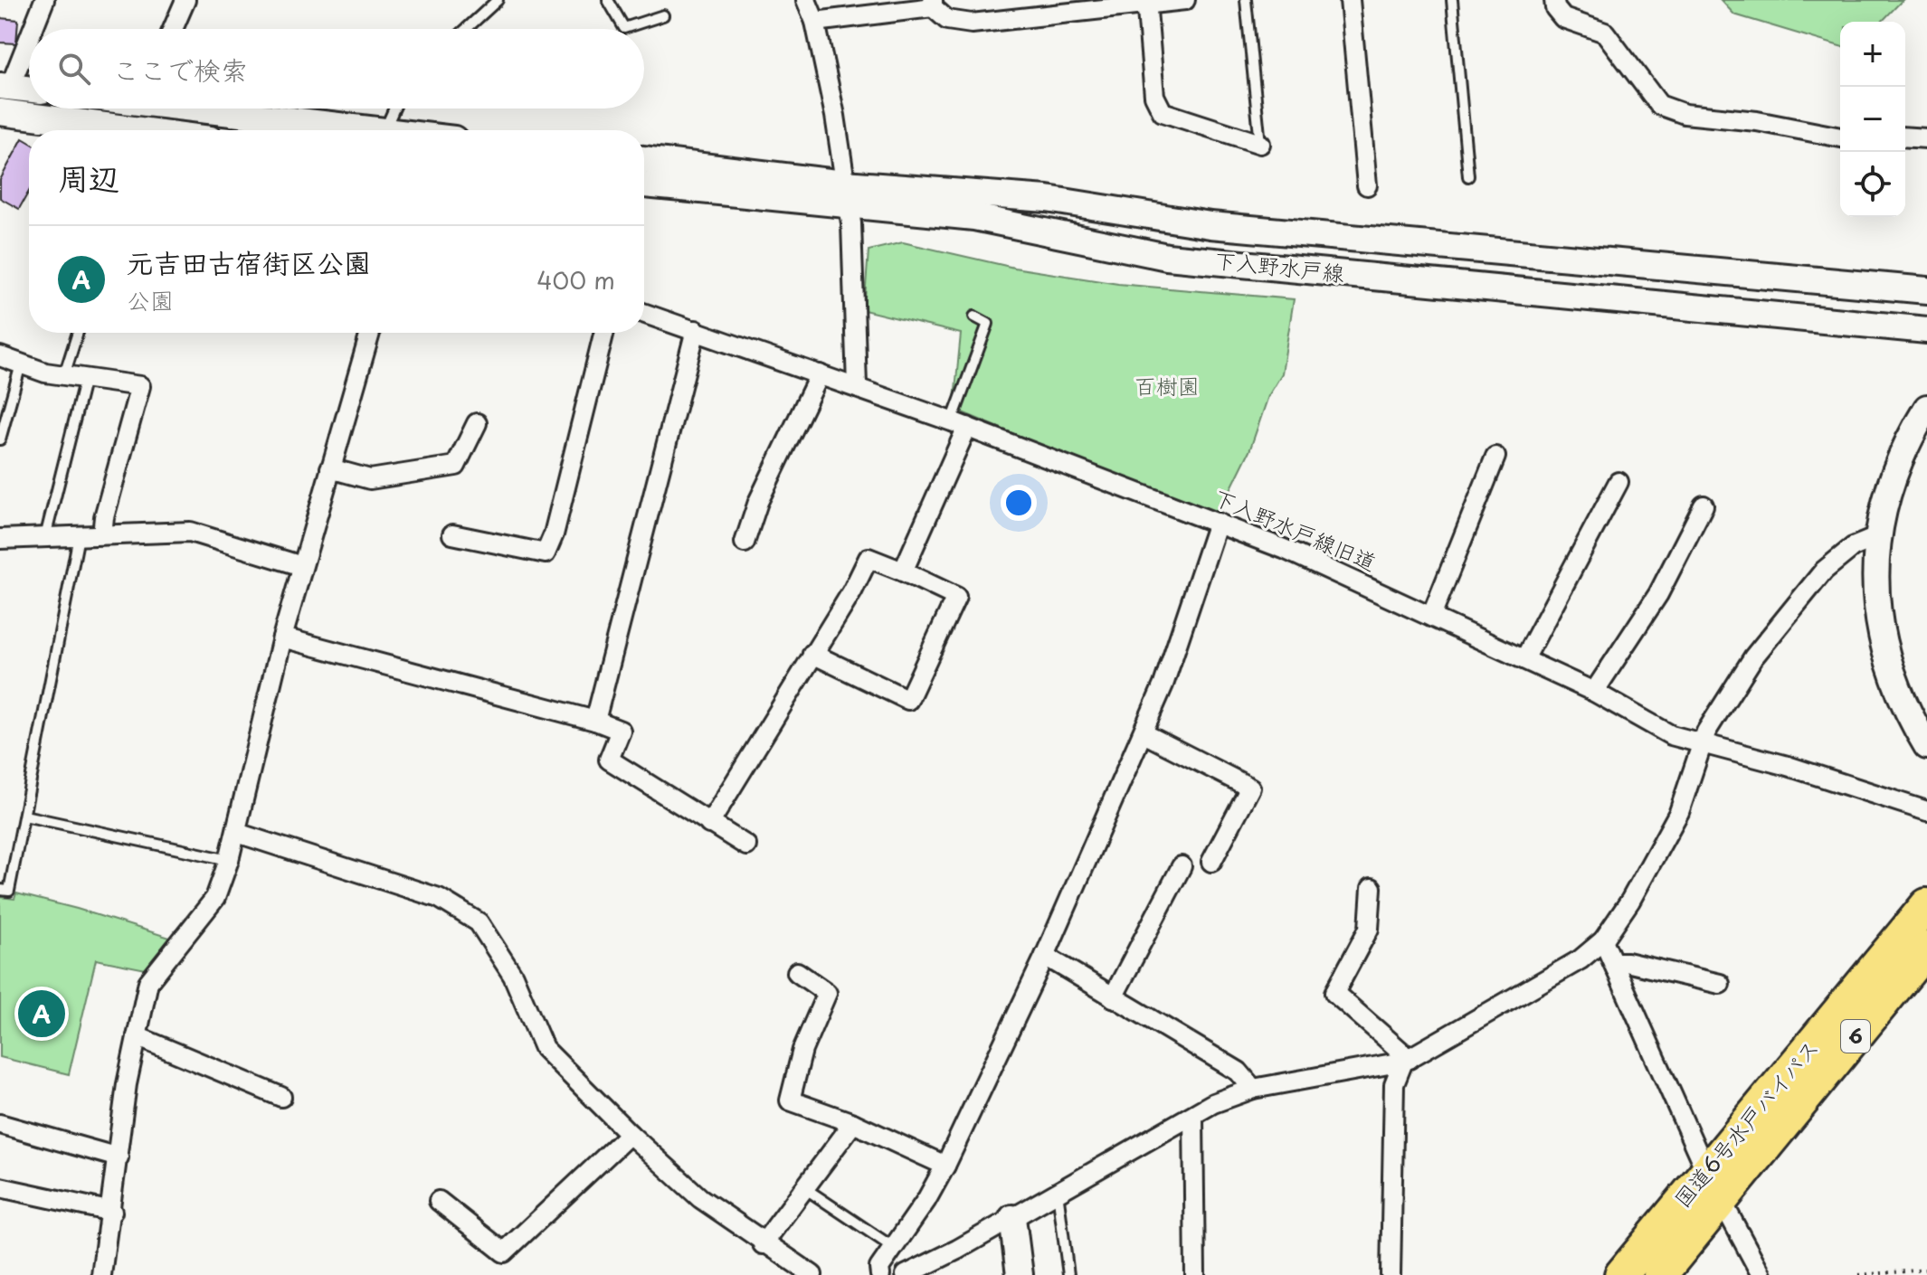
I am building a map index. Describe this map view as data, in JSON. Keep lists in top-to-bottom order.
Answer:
{
  "streets": {
    "highway": ["6", "国道6号水戸バイパス"],
    "main road": ["下入野水戸線"],
    "street": ["下入野水戸線旧道"]
  },
  "parks": ["百樹園"],
  "page": {
    "map_buttons": ["+", "−"],
    "search": "ここで検索",
    "heading": "周辺",
    "list": [
      {
        "mark": "A",
        "name": "元吉田古宿街区公園",
        "note": "公園",
        "value": "400 m"
      }
    ],
    "pins": "A"
  }
}
